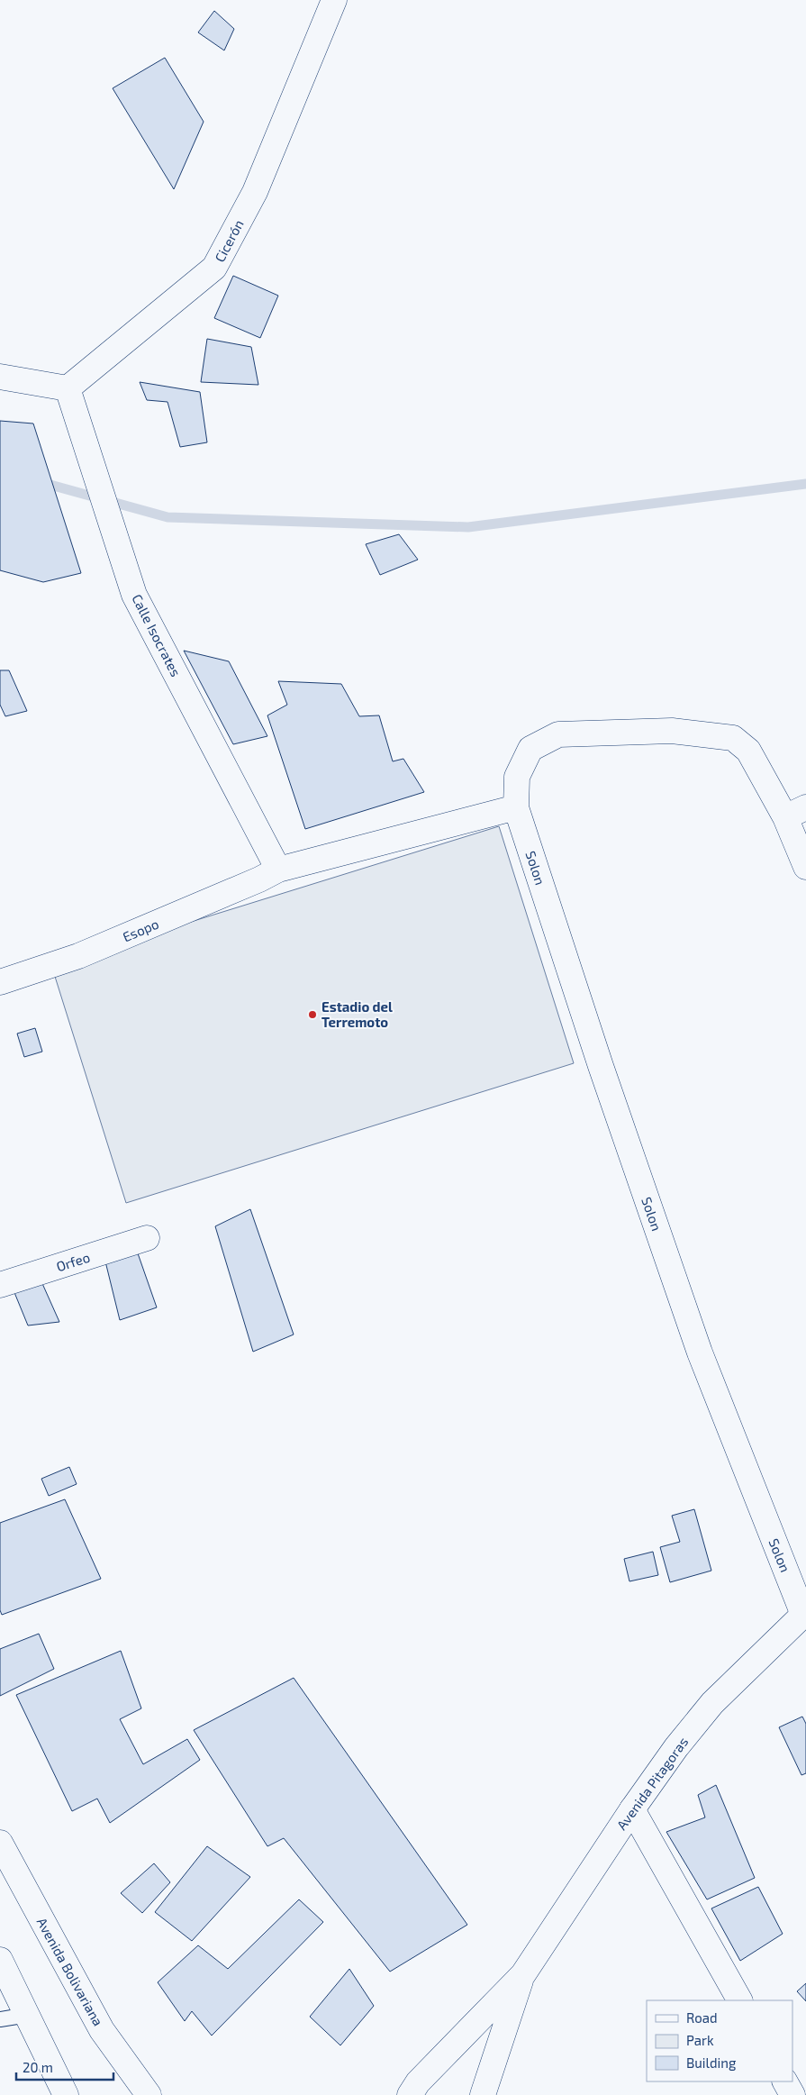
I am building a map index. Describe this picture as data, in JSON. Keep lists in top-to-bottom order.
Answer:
{
  "streets": {
    "main road": [
      "Cicerón",
      "Calle Isocrates",
      "Solon",
      "Esopo",
      "Orfeo",
      "Avenida Pitagoras",
      "Avenida Bolivariana"
    ]
  },
  "crossings": [
    ["Cicerón", "Calle Isocrates"],
    ["Calle Isocrates", "Esopo"],
    ["Solon", "Esopo"],
    ["Solon", "Avenida Pitagoras"]
  ],
  "places": ["Estadio del Terremoto"],
  "legend": ["Road", "Park", "Building"],
  "scale_bar": "20 m"
}
